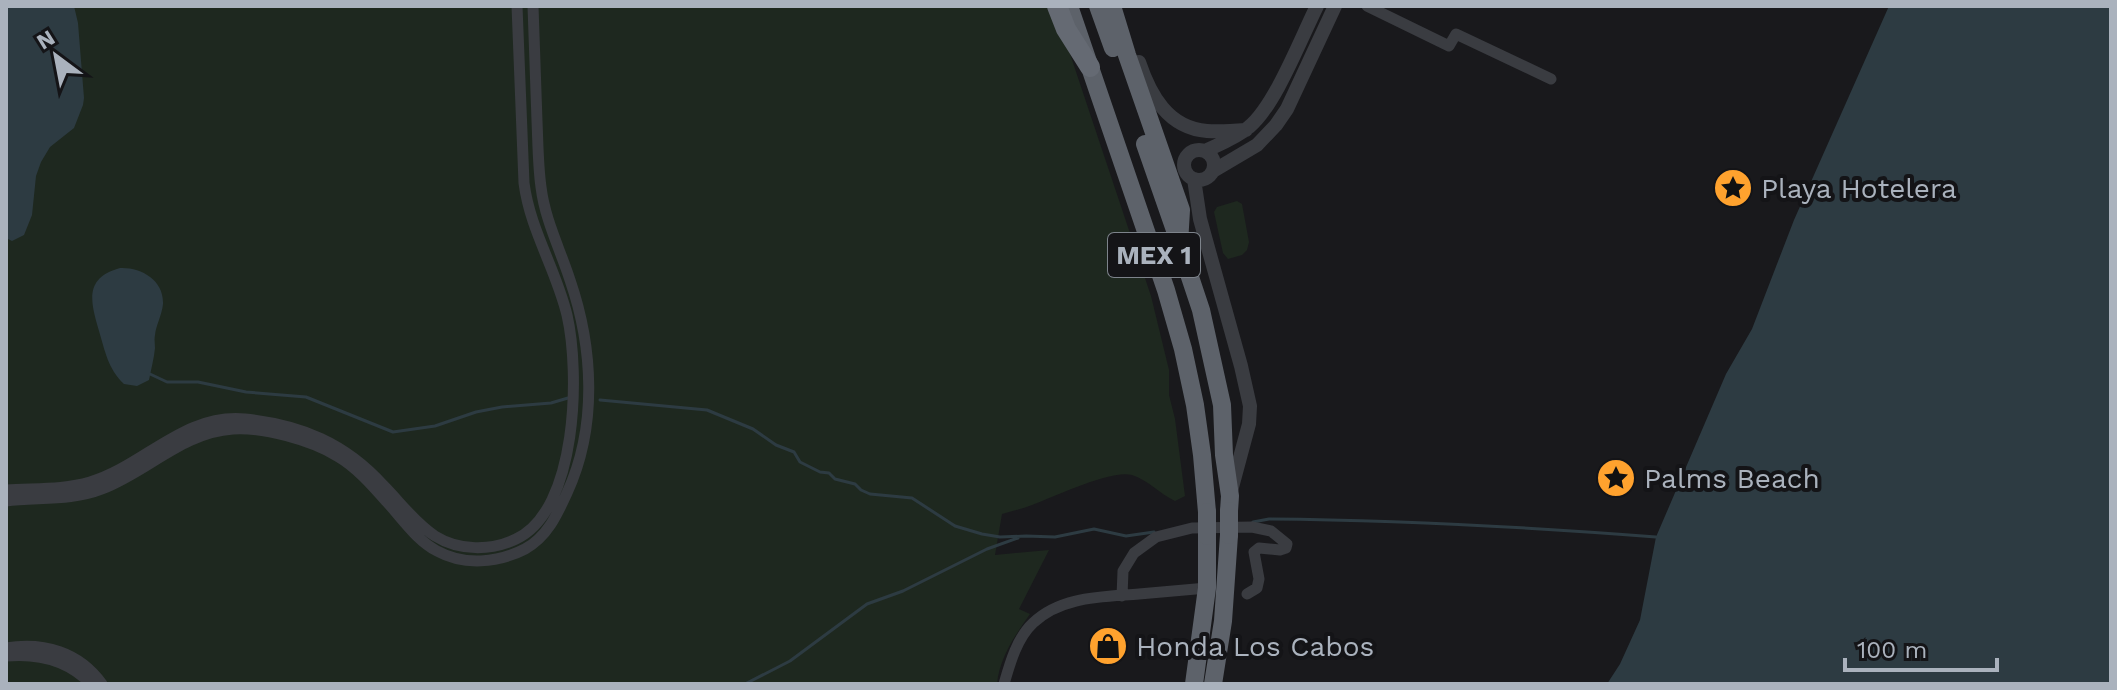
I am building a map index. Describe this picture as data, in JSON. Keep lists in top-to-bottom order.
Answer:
{
  "streets": {
    "highway": ["MEX 1"]
  },
  "places": {
    "place": ["Playa Hotelera", "Palms Beach"],
    "shop": ["Honda Los Cabos"]
  },
  "scale_bar": "100 m",
  "north": "top left"
}
